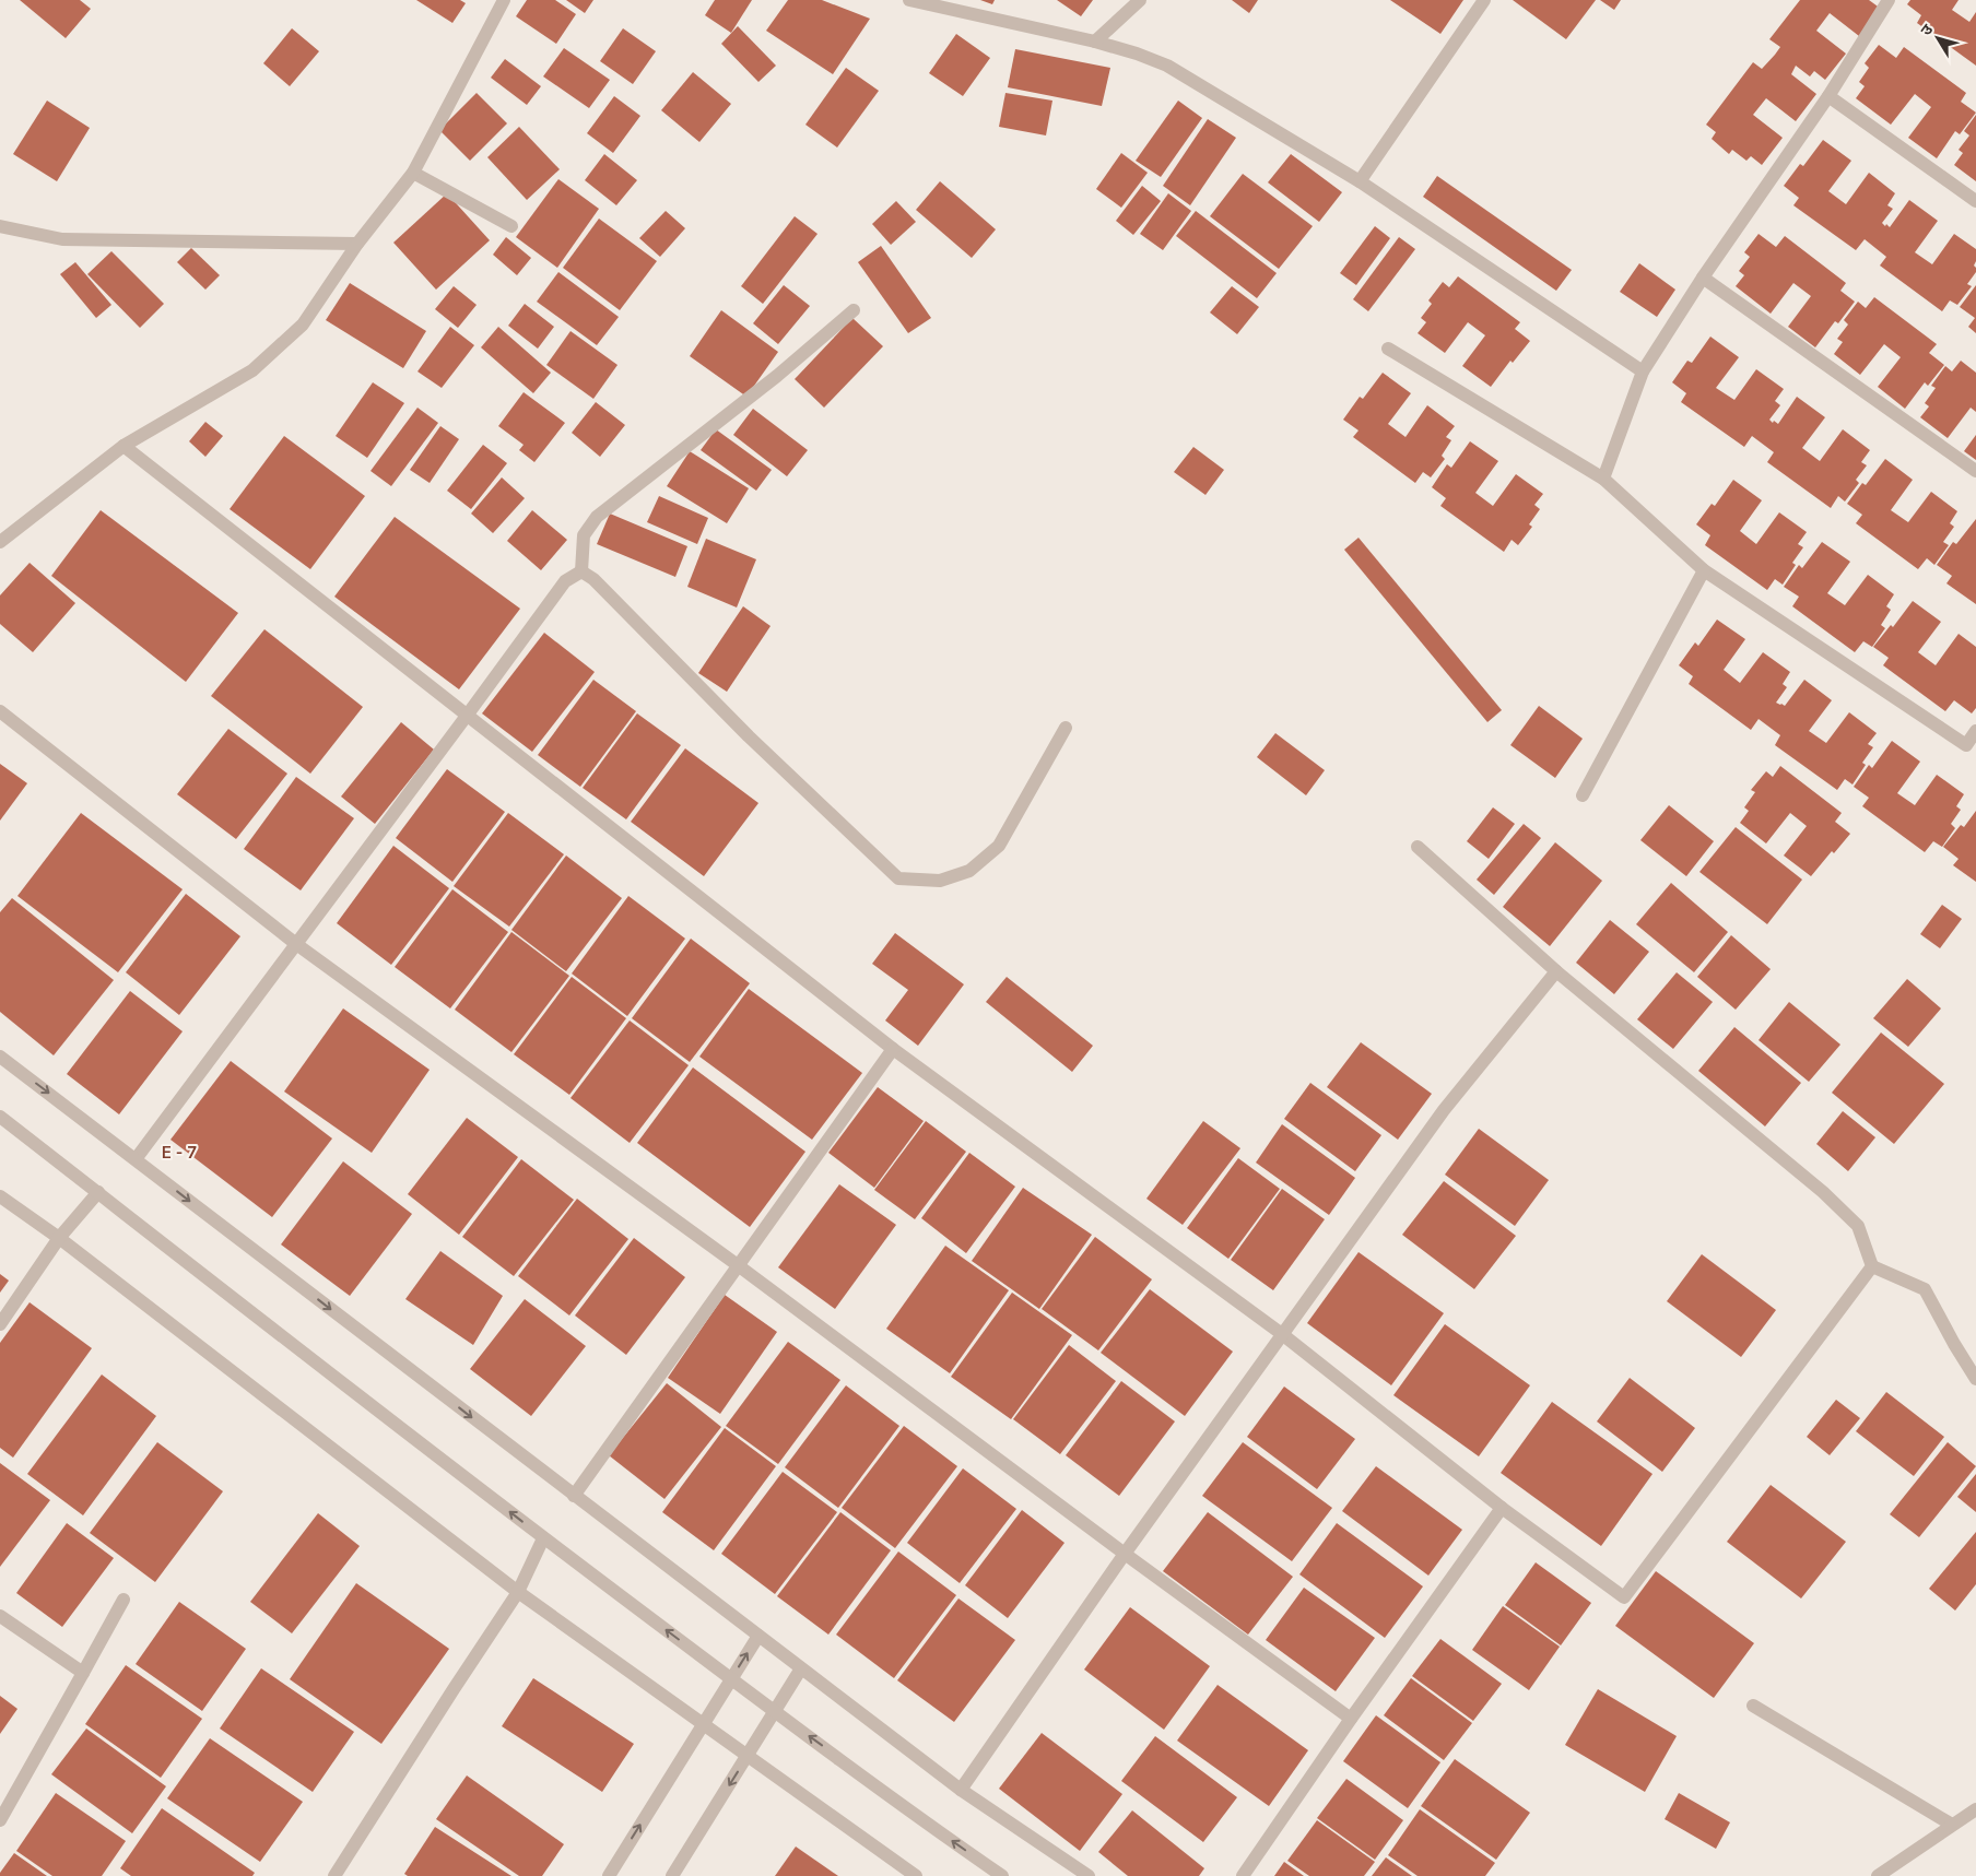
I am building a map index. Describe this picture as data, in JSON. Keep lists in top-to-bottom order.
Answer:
{
  "districts": ["E - 7"],
  "north": "top left"
}
